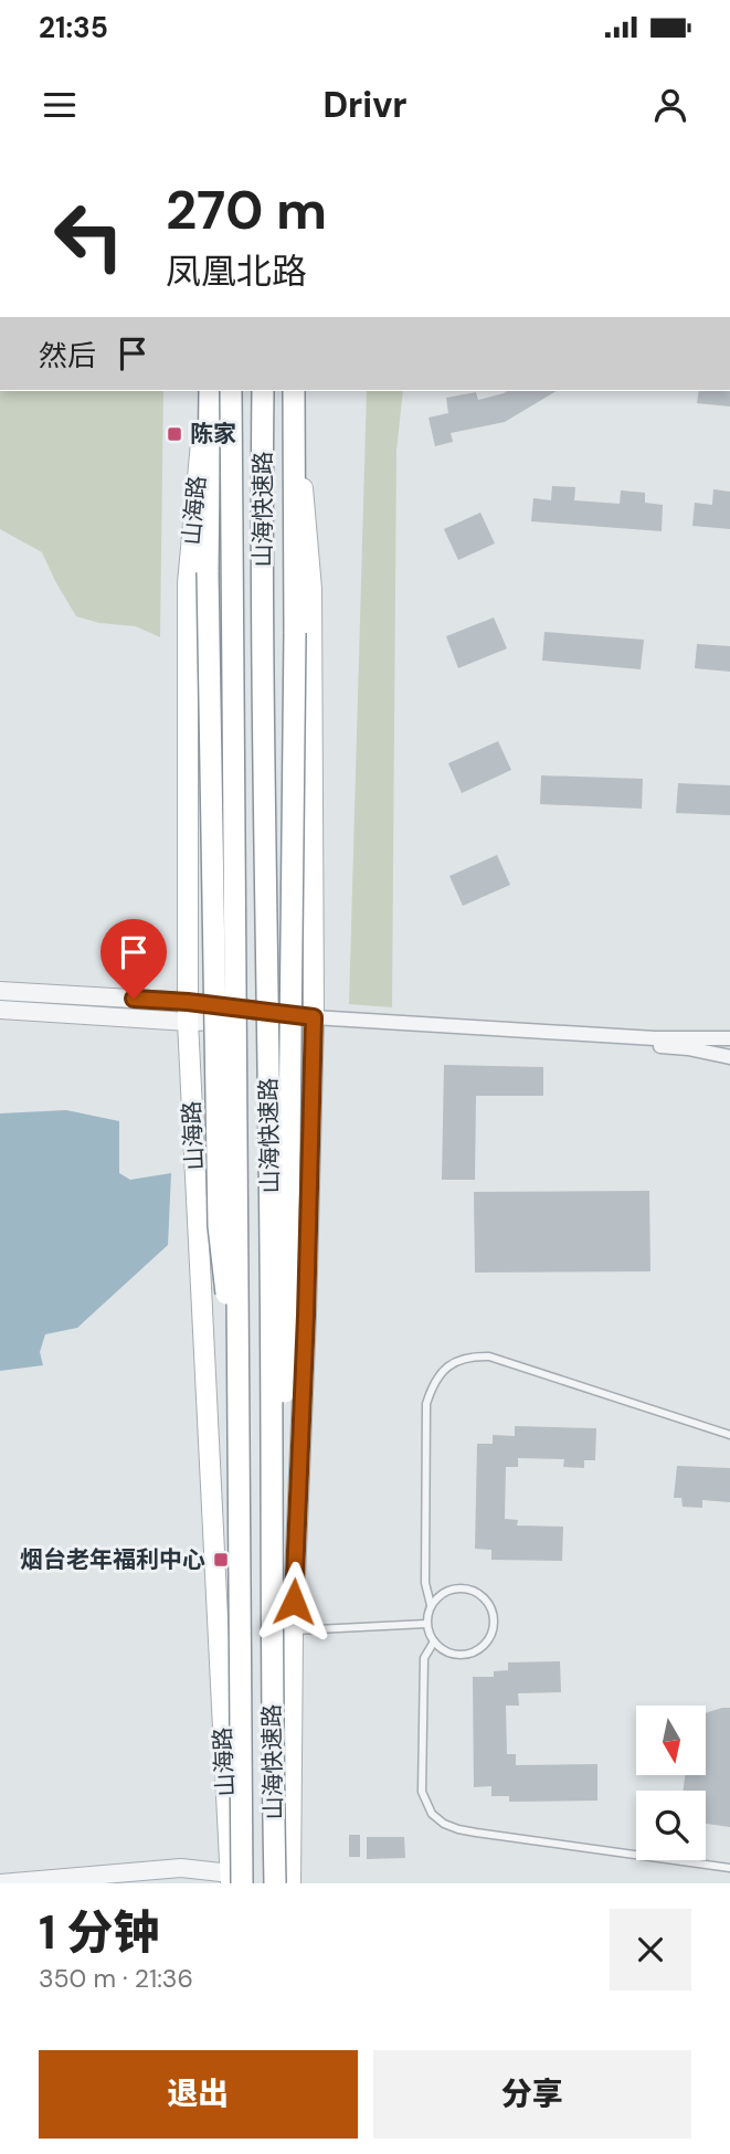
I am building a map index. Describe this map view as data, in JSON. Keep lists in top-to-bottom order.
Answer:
{
  "streets": {
    "highway": ["山海快速路"],
    "main road": ["山海路"]
  },
  "crossings": [
    ["山海快速路", "山海路"]
  ],
  "places": {
    "transit": ["陈家", "烟台老年福利中心"]
  },
  "north": "bottom",
  "page": {
    "status": "21:35",
    "header": "Drivr",
    "turn": ["270 m", "凤凰北路"],
    "then": "然后",
    "heading": ["1 分钟", "350 m · 21:36"],
    "buttons": ["退出", "分享"]
  }
}
